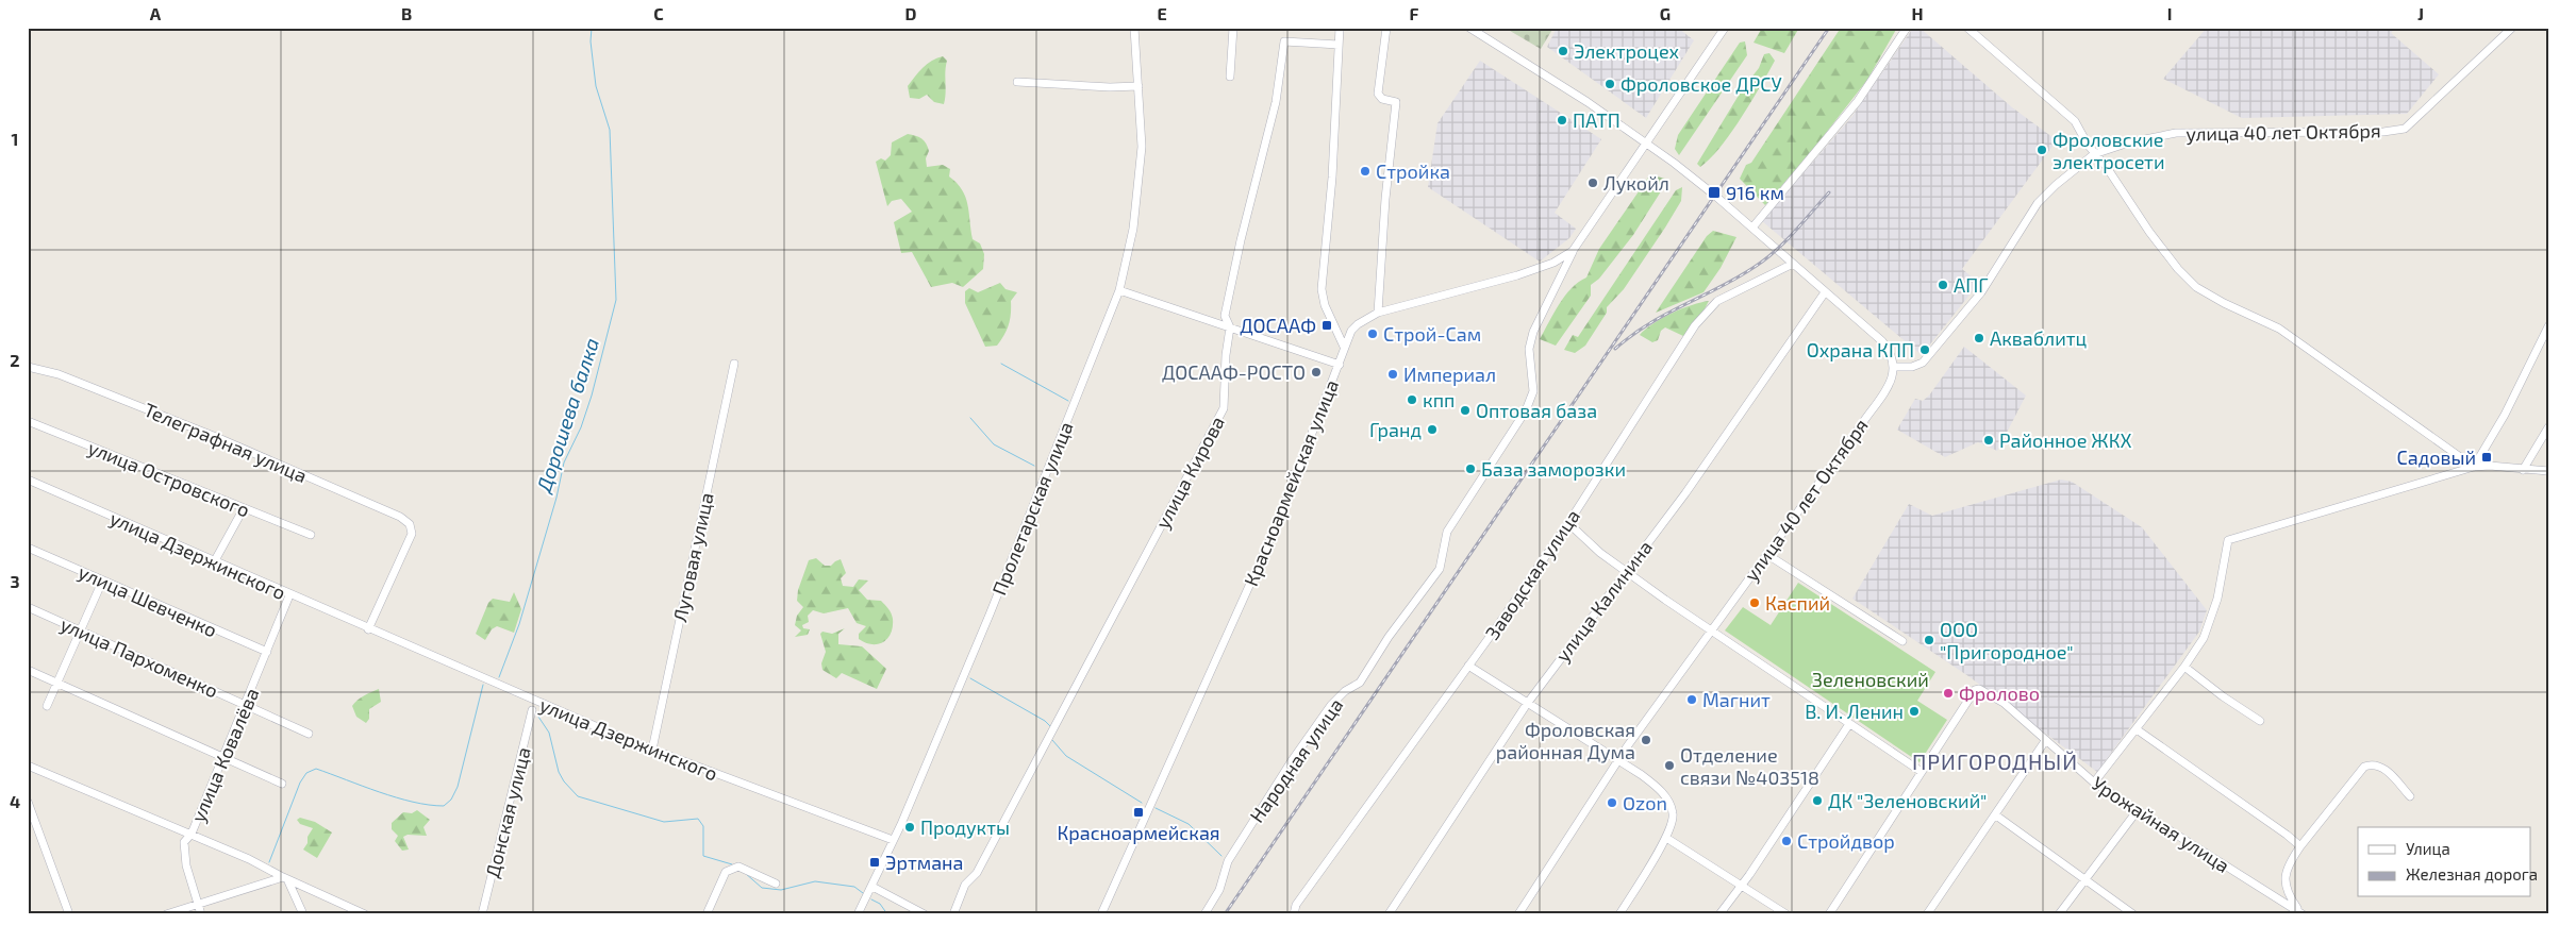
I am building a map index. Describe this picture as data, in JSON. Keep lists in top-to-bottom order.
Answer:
{
  "streets": {
    "street": [
      "улица 40 лет Октября",
      "Телеграфная улица",
      "улица Кирова",
      "улица Островского",
      "Красноармейская улица",
      "Пролетарская улица",
      "улица Дзержинского",
      "Луговая улица",
      "Заводская улица",
      "улица Шевченко",
      "улица Калинина",
      "улица Пархоменко",
      "улица Ковалёва",
      "Народная улица",
      "Донская улица",
      "Урожайная улица"
    ]
  },
  "crossings": [
    ["Телеграфная улица", "улица Дзержинского"],
    ["Красноармейская улица", "Народная улица"],
    ["Пролетарская улица", "улица Дзержинского"],
    ["улица Дзержинского", "Луговая улица"],
    ["улица Дзержинского", "улица Ковалёва"],
    ["улица Шевченко", "улица Ковалёва"],
    ["улица Пархоменко", "улица Ковалёва"]
  ],
  "districts": ["ПРИГОРОДНЫЙ"],
  "water": ["Дорошева балка"],
  "parks": ["Зеленовский"],
  "places": {
    "other": [
      "Электроцех",
      "Фроловское ДРСУ",
      "ПАТП",
      "Фроловские электросети",
      "Стройка",
      "Лукойл",
      "АПГ",
      "Строй-Сам",
      "Акваблитц",
      "Охрана КПП",
      "ДОСААФ-РОСТО",
      "Империал",
      "кпп",
      "Оптовая база",
      "Гранд",
      "Районное ЖКХ",
      "База заморозки",
      "Каспий",
      "ООО \"Пригородное\"",
      "Фролово",
      "Магнит",
      "В. И. Ленин",
      "Фроловская районная Дума",
      "Отделение связи №403518",
      "ДК \"Зеленовский\"",
      "Ozon",
      "Продукты",
      "Стройдвор"
    ],
    "transit": [
      "916 км",
      "ДОСААФ",
      "Садовый",
      "Красноармейская",
      "Эртмана"
    ]
  },
  "legend": ["Улица", "Железная дорога"],
  "grid": {
    "columns": [
      "A",
      "B",
      "C",
      "D",
      "E",
      "F",
      "G",
      "H",
      "I",
      "J"
    ],
    "rows": [
      "1",
      "2",
      "3",
      "4"
    ]
  }
}
